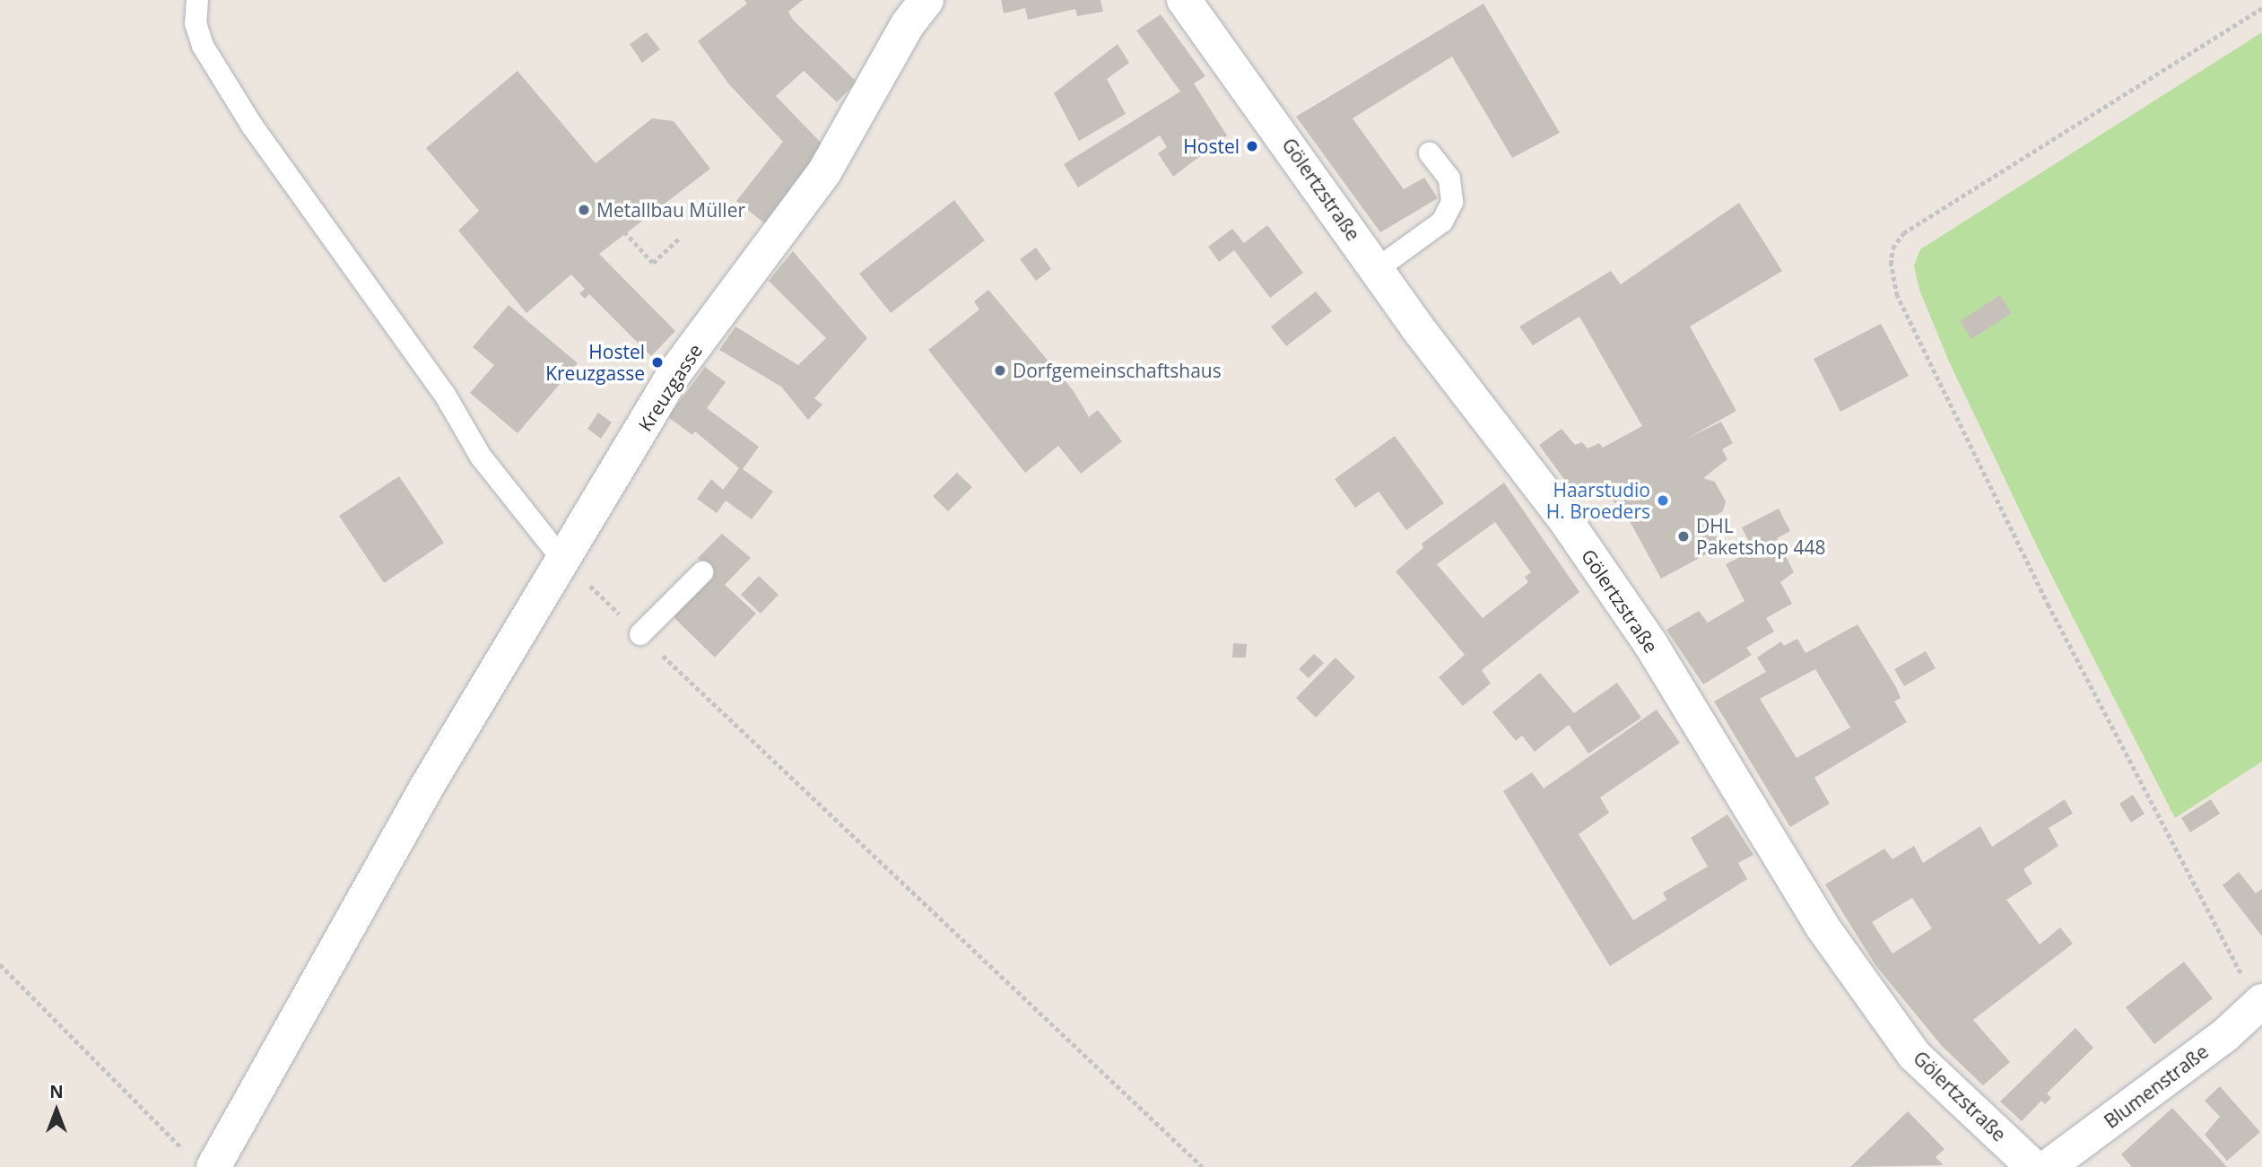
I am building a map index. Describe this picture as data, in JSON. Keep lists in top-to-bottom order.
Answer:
{
  "streets": {
    "street": ["Gölertzstraße", "Kreuzgasse", "Blumenstraße"]
  },
  "places": [
    "Hostel",
    "Metallbau Müller",
    "Hostel Kreuzgasse",
    "Dorfgemeinschaftshaus",
    "Haarstudio H. Broeders",
    "DHL Paketshop 448"
  ],
  "north": "top"
}
